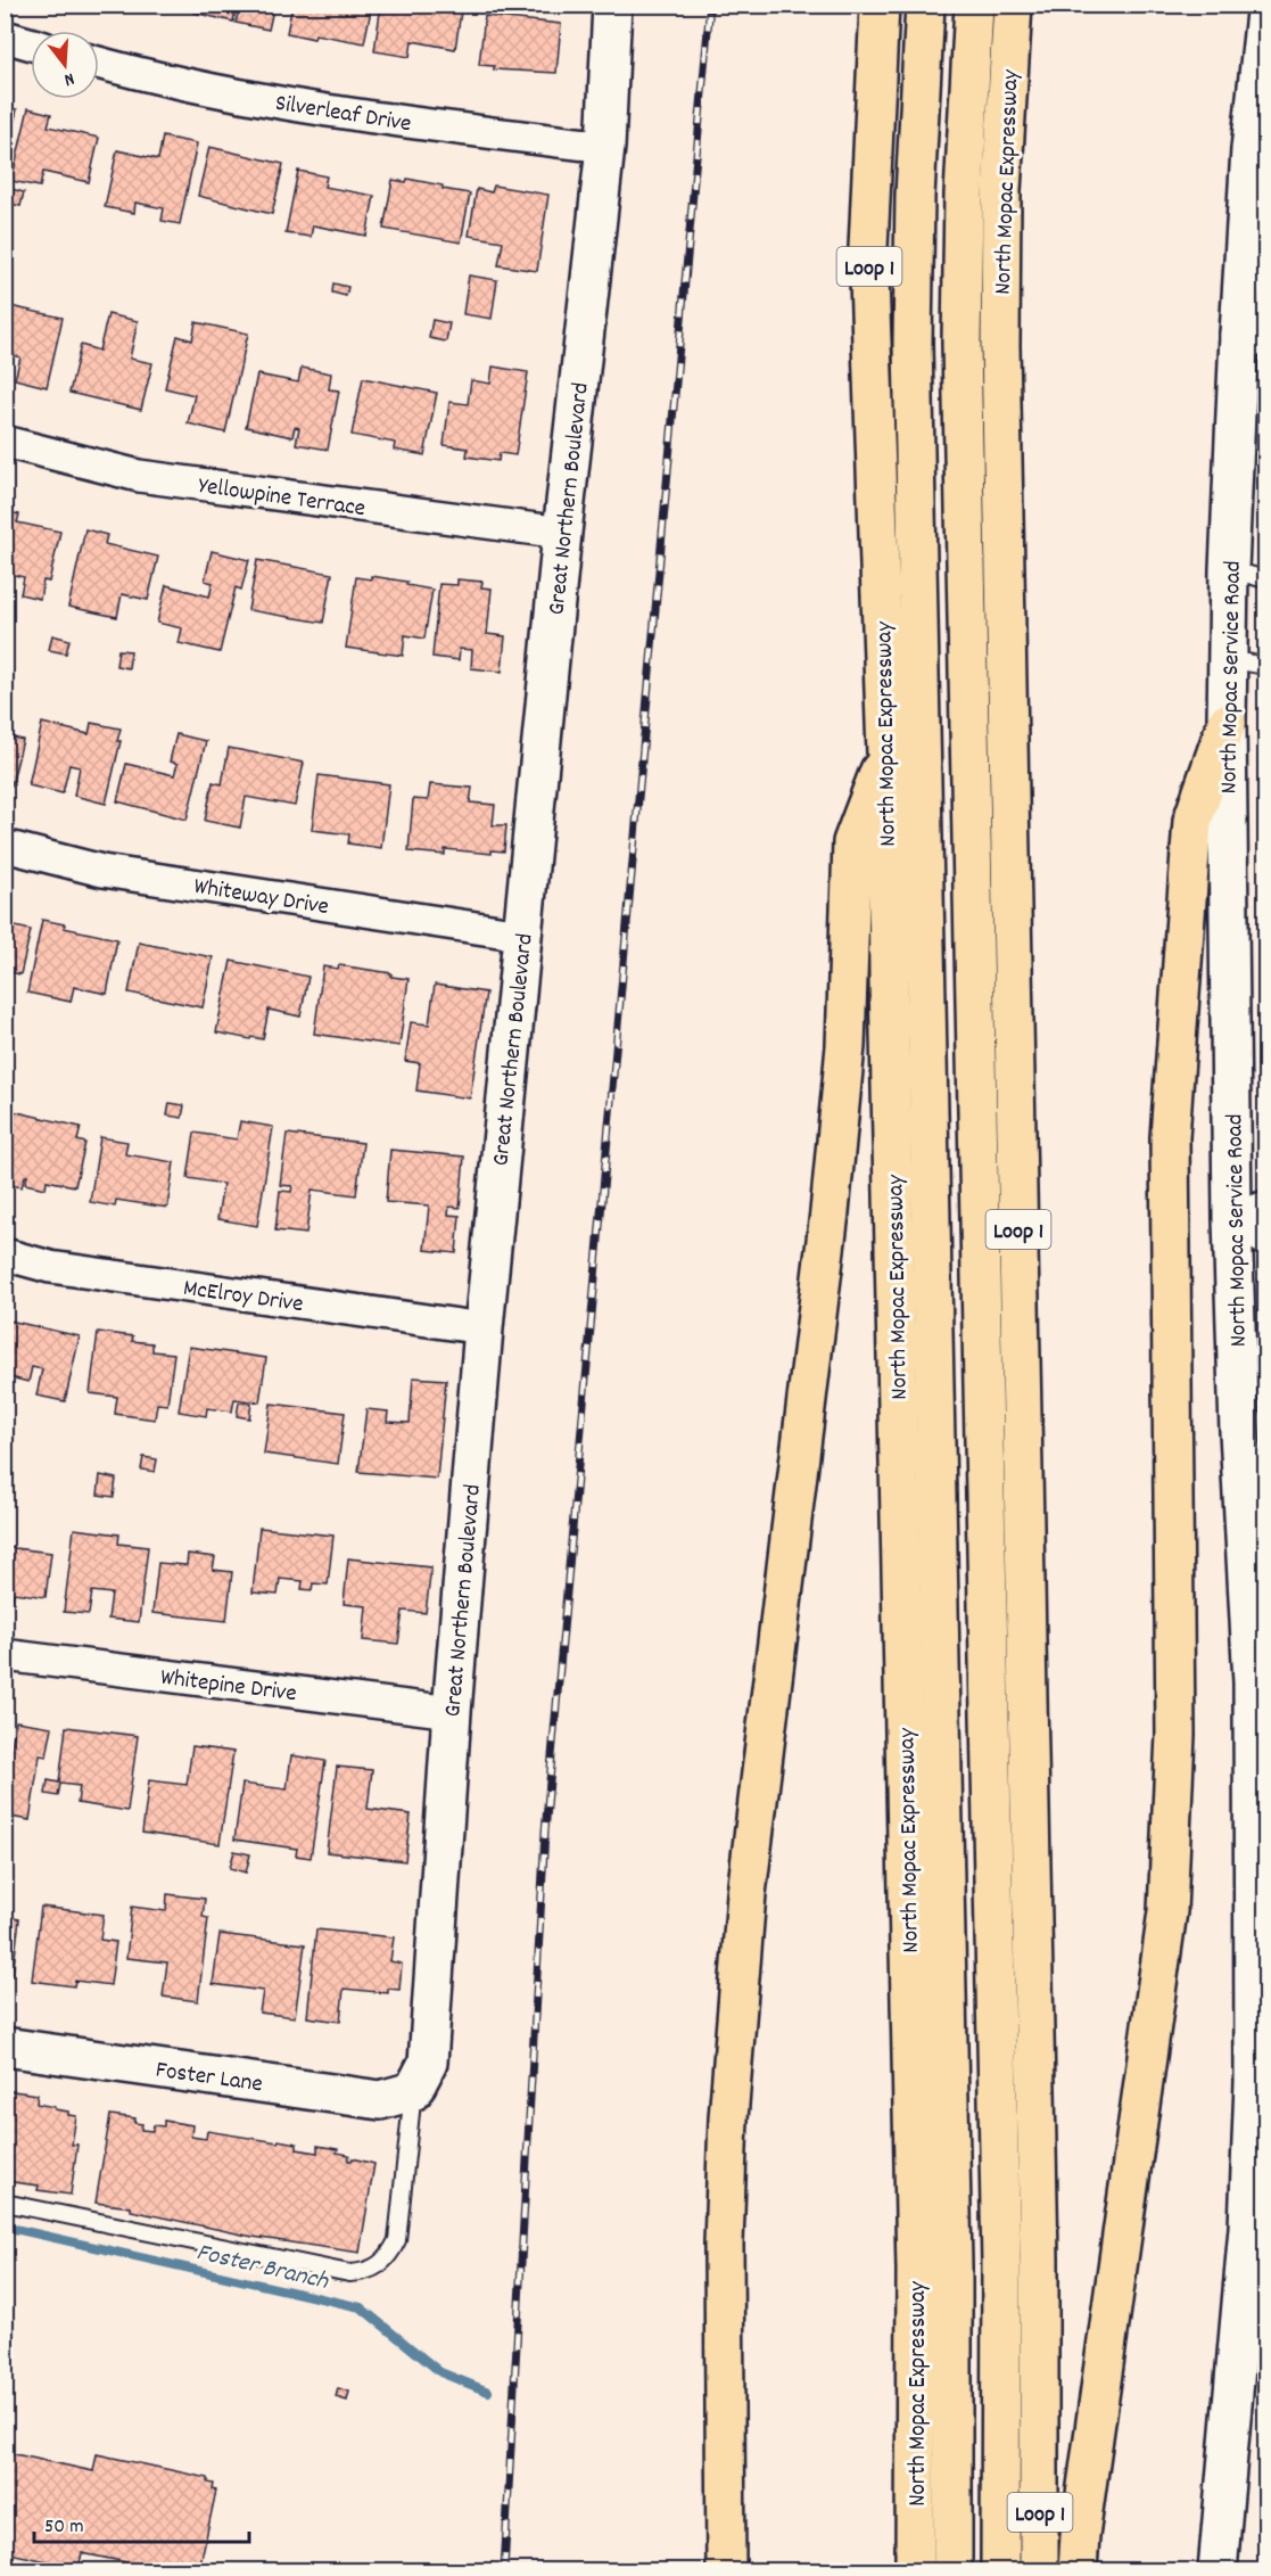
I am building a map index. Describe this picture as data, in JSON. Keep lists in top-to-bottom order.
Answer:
{
  "streets": {
    "highway": ["North Mopac Expressway", "Loop 1"],
    "main road": ["Great Northern Boulevard", "North Mopac Service Road", "Foster Lane"],
    "street": [
      "Silverleaf Drive",
      "Yellowpine Terrace",
      "Whiteway Drive",
      "McElroy Drive",
      "Whitepine Drive"
    ]
  },
  "crossings": [
    ["Silverleaf Drive", "Great Northern Boulevard"],
    ["Yellowpine Terrace", "Great Northern Boulevard"],
    ["Great Northern Boulevard", "Whiteway Drive"],
    ["Great Northern Boulevard", "McElroy Drive"],
    ["Great Northern Boulevard", "Whitepine Drive"],
    ["Great Northern Boulevard", "Foster Lane"]
  ],
  "water": ["Foster Branch"],
  "scale_bar": "50 m",
  "north": "bottom"
}
